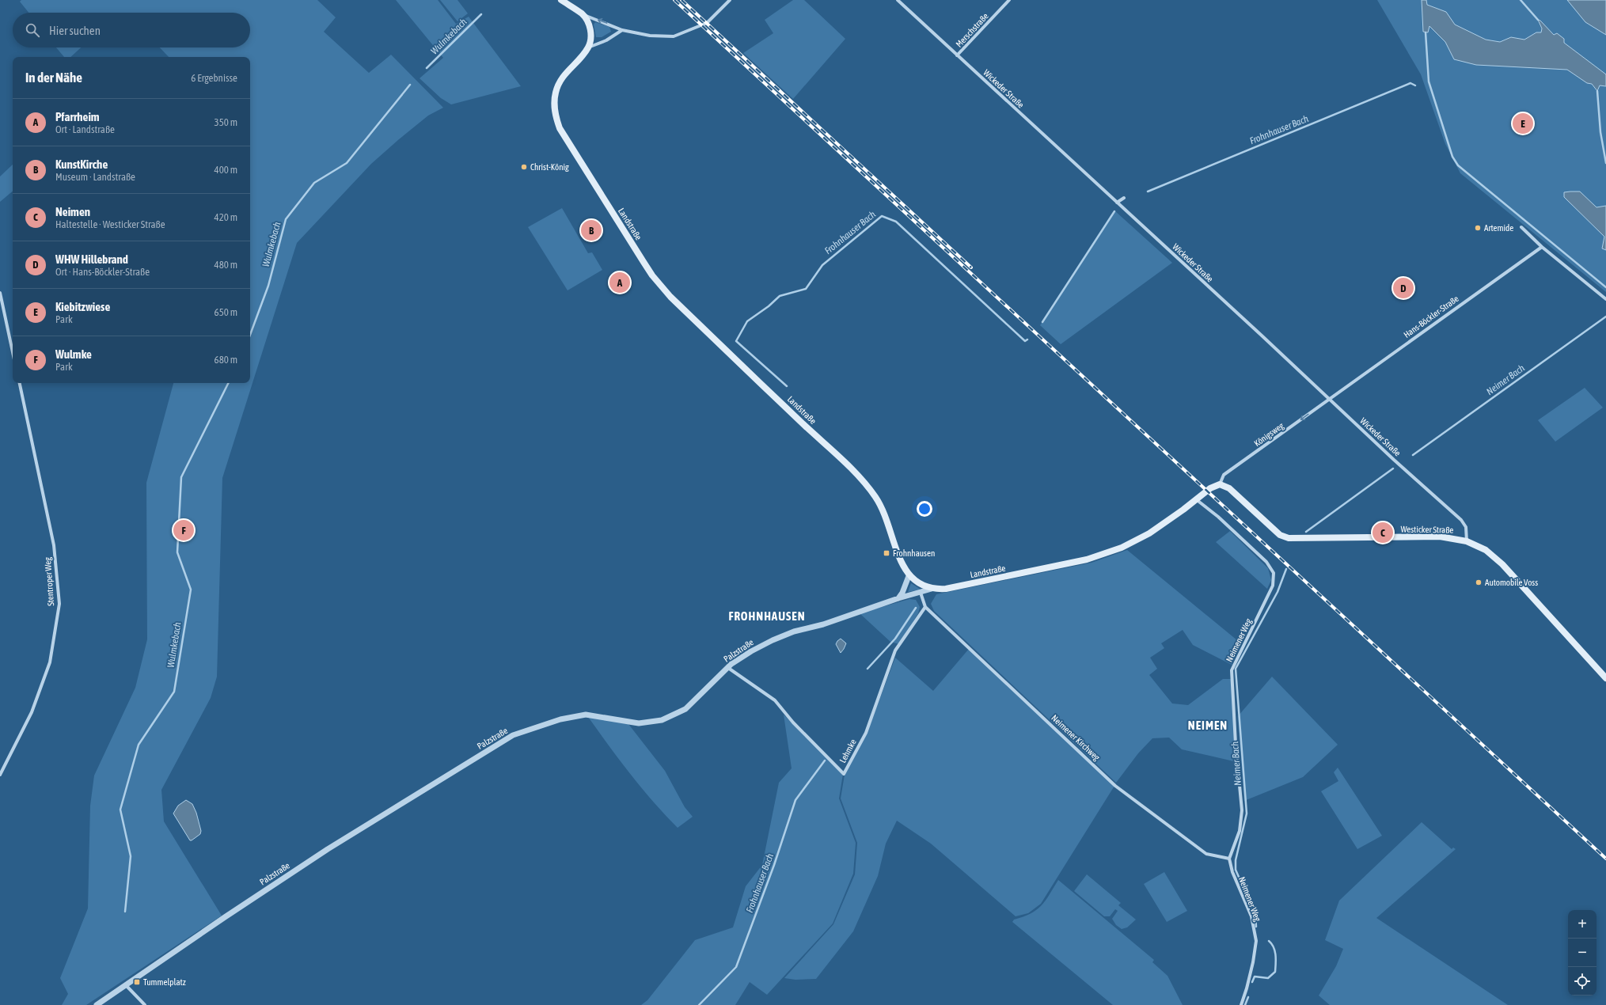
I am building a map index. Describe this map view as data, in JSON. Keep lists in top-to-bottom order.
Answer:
{
  "streets": {
    "main road": ["Landstraße", "Westicker Straße"],
    "street": [
      "Merschstraße",
      "Wickeder Straße",
      "Hans-Böckler-Straße",
      "Königsweg",
      "Stentroper Weg",
      "Neimener Weg",
      "Palzstraße",
      "Neimener Kirchweg",
      "Lehmke"
    ]
  },
  "crossings": [
    ["Merschstraße", "Wickeder Straße"],
    ["Wickeder Straße", "Hans-Böckler-Straße"],
    ["Wickeder Straße", "Königsweg"],
    ["Wickeder Straße", "Westicker Straße"],
    ["Landstraße", "Königsweg"],
    ["Landstraße", "Westicker Straße"],
    ["Landstraße", "Neimener Weg"],
    ["Landstraße", "Palzstraße"],
    ["Hans-Böckler-Straße", "Königsweg"],
    ["Königsweg", "Westicker Straße"],
    ["Neimener Weg", "Neimener Kirchweg"],
    ["Palzstraße", "Lehmke"],
    ["Neimener Kirchweg", "Lehmke"]
  ],
  "one_way": ["Königsweg"],
  "districts": ["FROHNHAUSEN", "NEIMEN"],
  "water": ["Wulmkebach", "Frohnhauser Bach", "Neimer Bach"],
  "places": {
    "other": ["Christ-König", "Artemide", "Automobile Voss"],
    "transit": ["Frohnhausen", "Tummelplatz"]
  },
  "page": {
    "search": "Hier suchen",
    "heading": ["In der Nähe", "6 Ergebnisse"],
    "list": [
      {
        "mark": "A",
        "name": "Pfarrheim",
        "note": "Ort · Landstraße",
        "value": "350 m"
      },
      {
        "mark": "B",
        "name": "KunstKirche",
        "note": "Museum · Landstraße",
        "value": "400 m"
      },
      {
        "mark": "C",
        "name": "Neimen",
        "note": "Haltestelle · Westicker Straße",
        "value": "420 m"
      },
      {
        "mark": "D",
        "name": "WHW Hillebrand",
        "note": "Ort · Hans-Böckler-Straße",
        "value": "480 m"
      },
      {
        "mark": "E",
        "name": "Kiebitzwiese",
        "note": "Park",
        "value": "650 m"
      },
      {
        "mark": "F",
        "name": "Wulmke",
        "note": "Park",
        "value": "680 m"
      }
    ],
    "pins": [
      "E",
      "B",
      "A",
      "D",
      "F",
      "C"
    ],
    "map_buttons": ["+", "−"]
  }
}
